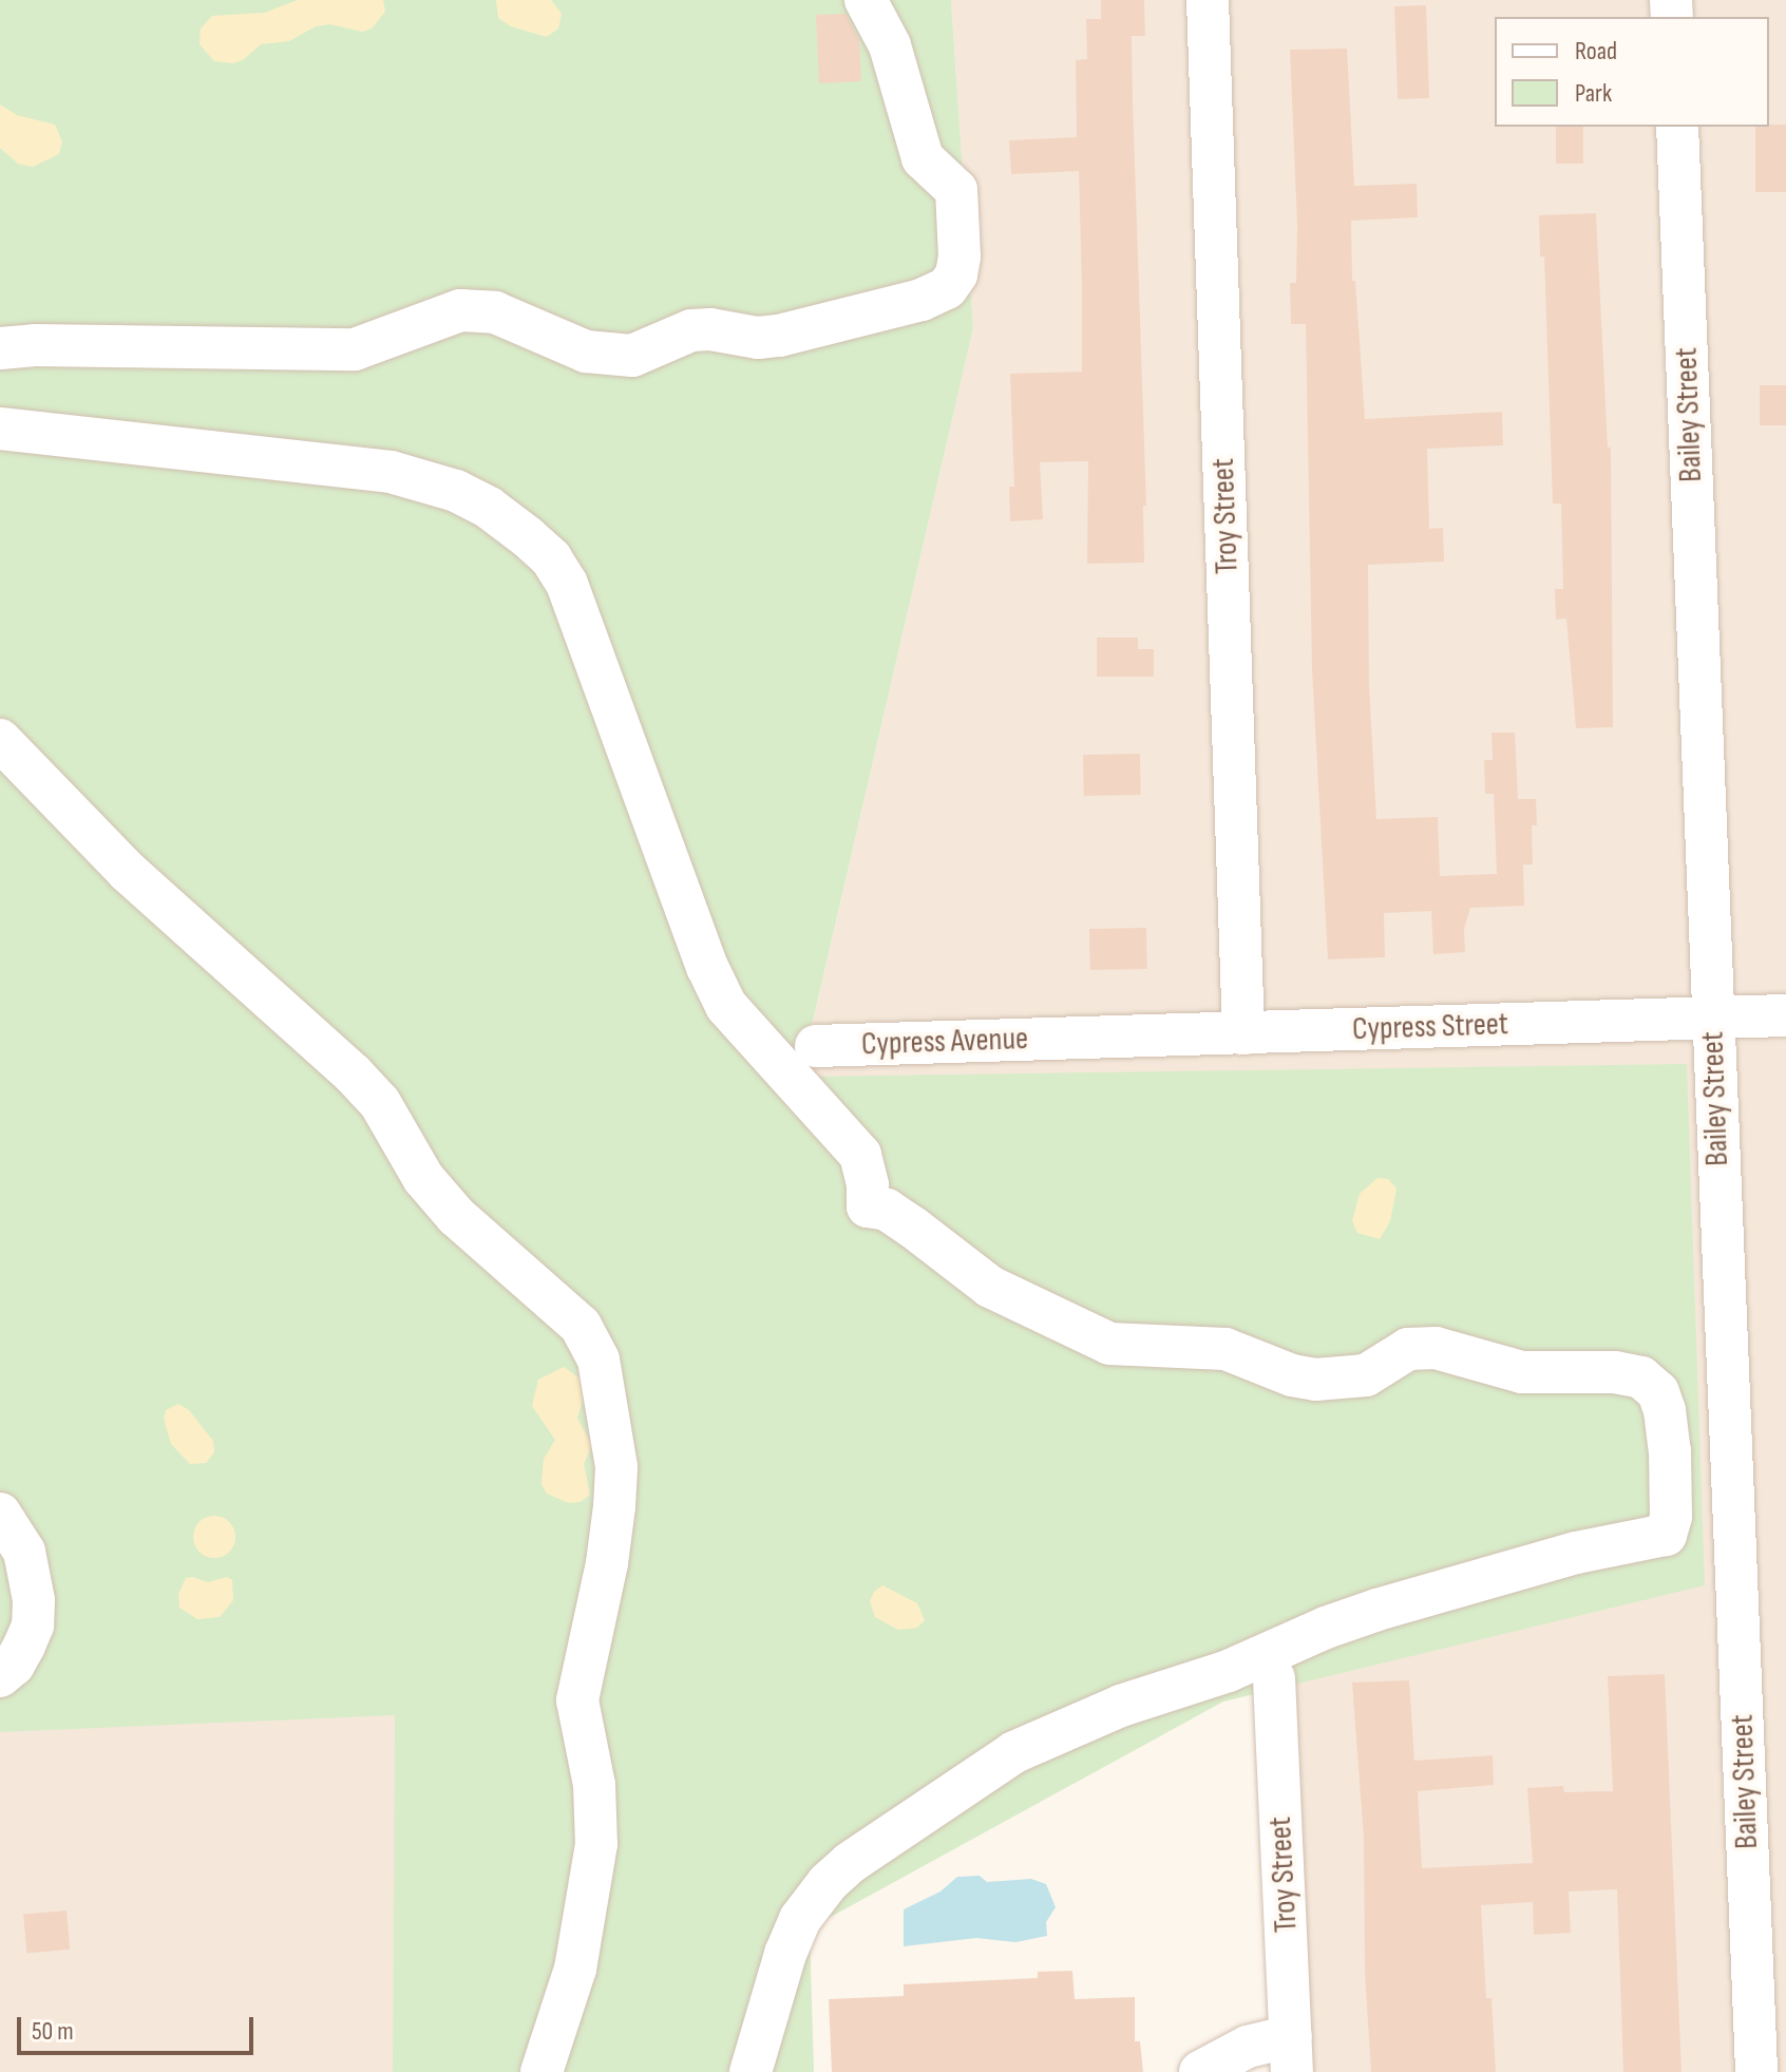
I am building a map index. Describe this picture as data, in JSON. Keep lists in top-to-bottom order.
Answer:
{
  "streets": {
    "street": [
      "Bailey Street",
      "Troy Street",
      "Cypress Street",
      "Cypress Avenue"
    ]
  },
  "crossings": [
    ["Bailey Street", "Cypress Street"],
    ["Troy Street", "Cypress Street"],
    ["Cypress Street", "Cypress Avenue"]
  ],
  "legend": ["Road", "Park"],
  "scale_bar": "50 m"
}
